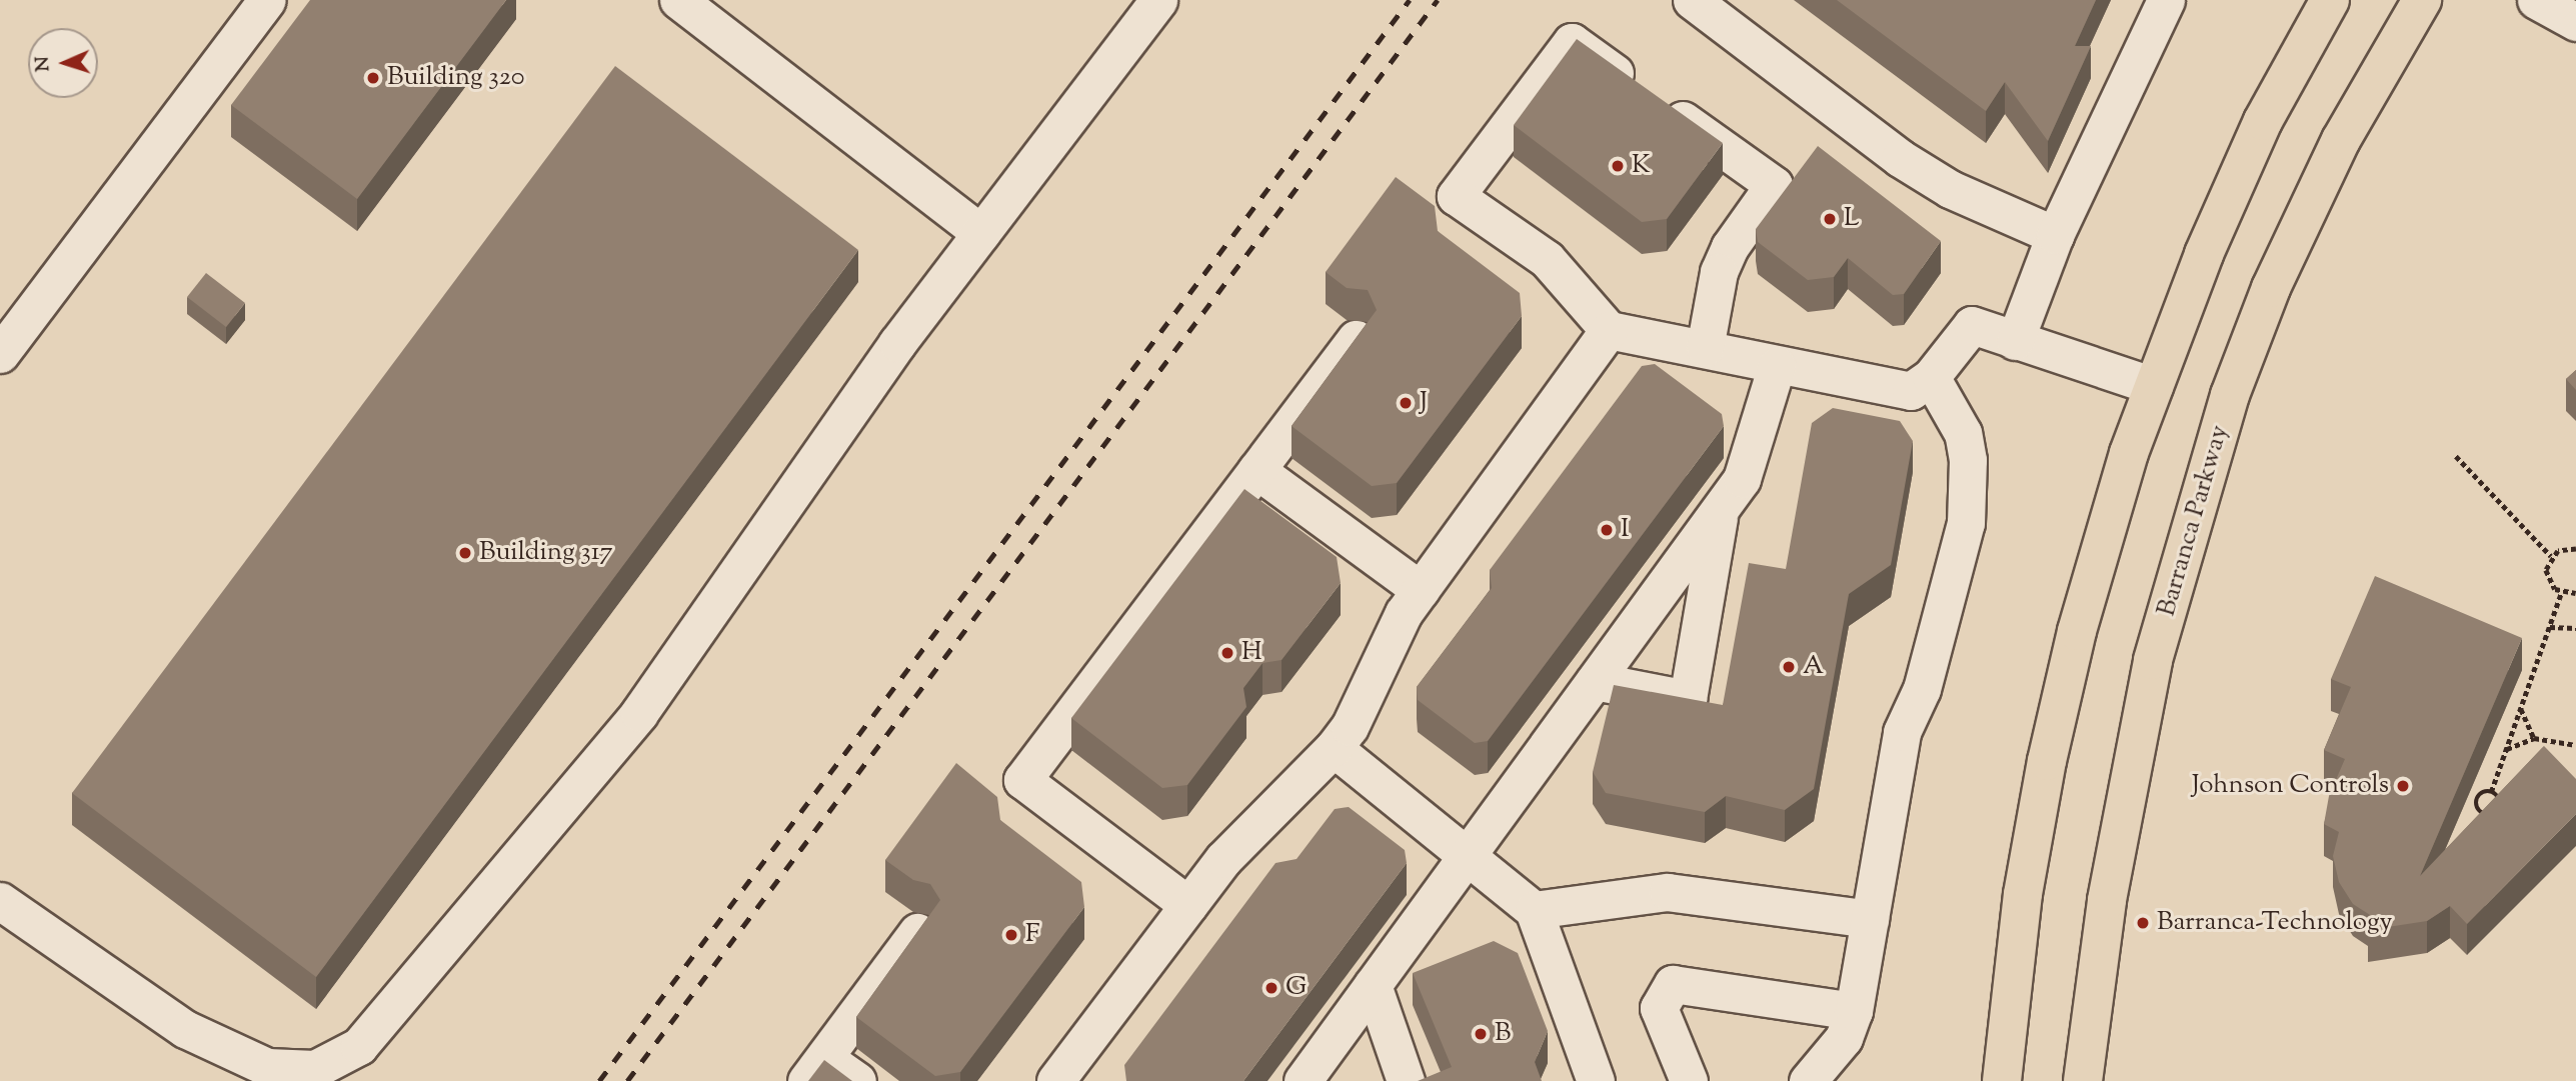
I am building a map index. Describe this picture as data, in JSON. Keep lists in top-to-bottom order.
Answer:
{
  "streets": {
    "main road": ["Barranca Parkway"]
  },
  "places": [
    "Building 320",
    "K",
    "L",
    "J",
    "I",
    "Building 317",
    "H",
    "A",
    "Johnson Controls",
    "Barranca-Technology",
    "F",
    "G",
    "B"
  ],
  "north": "left"
}
